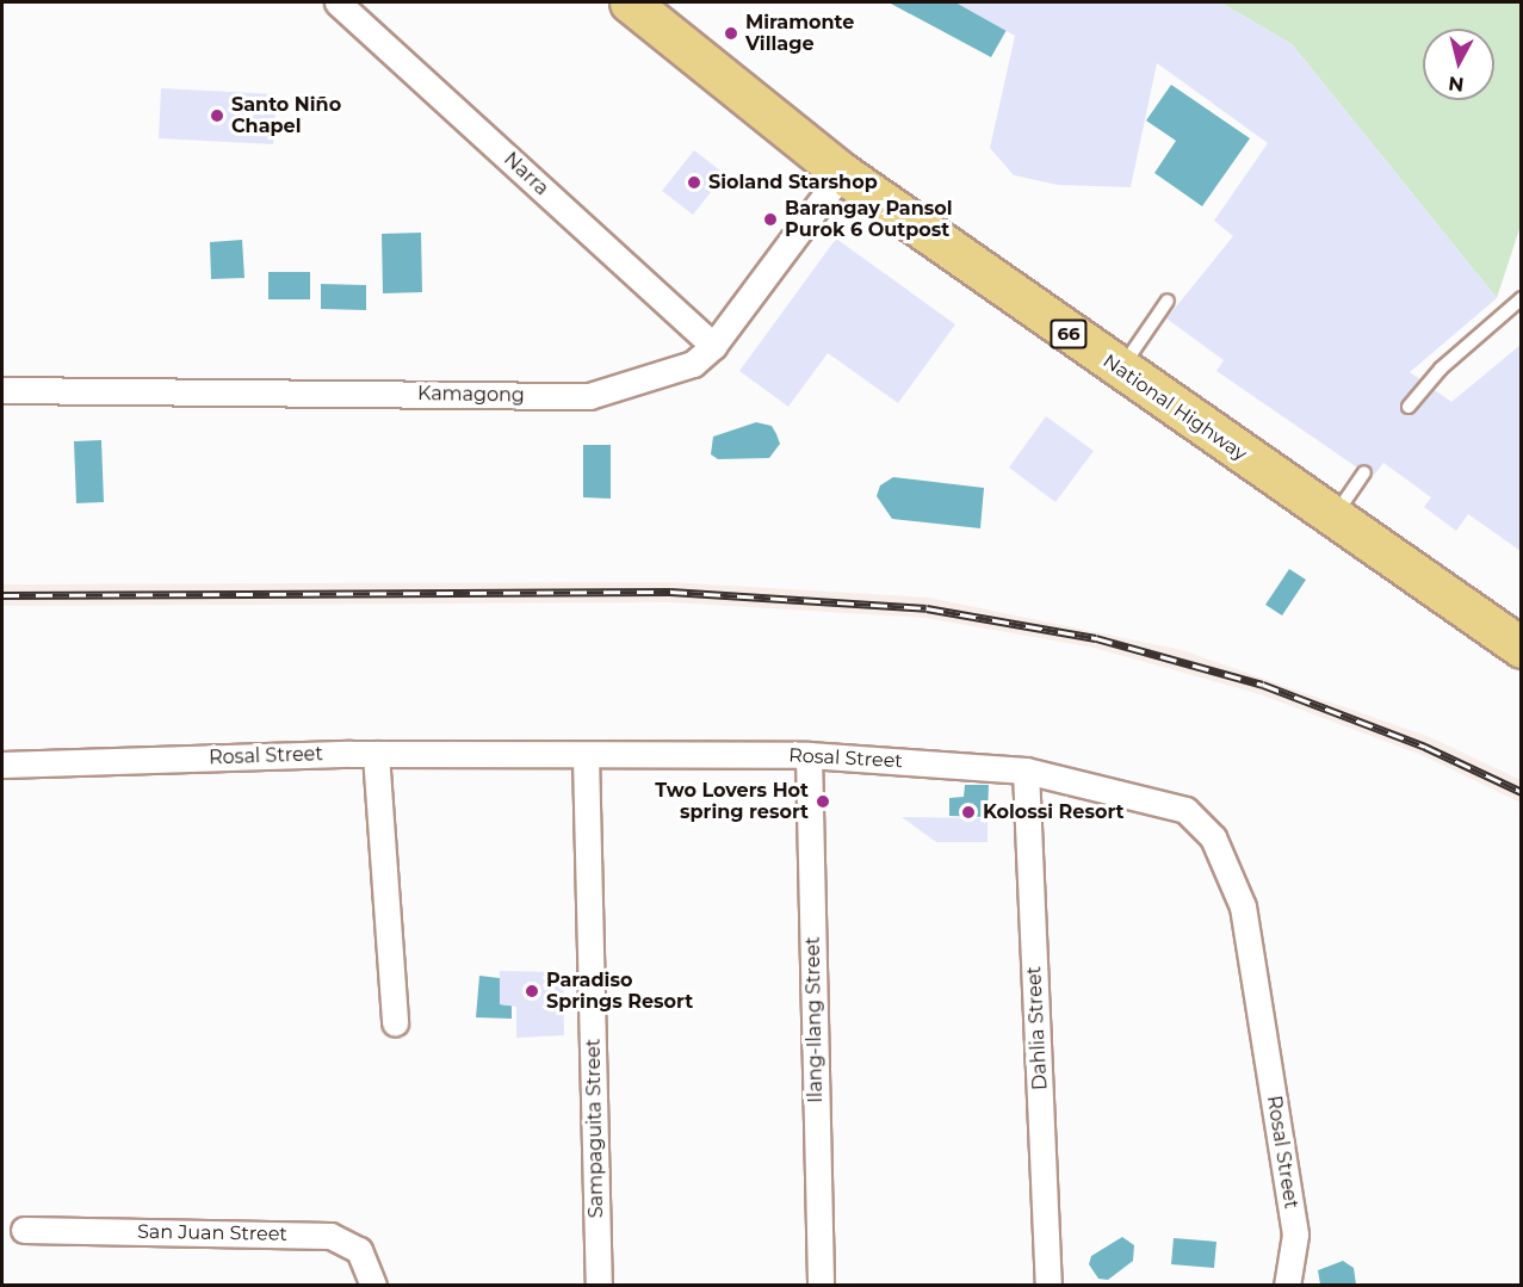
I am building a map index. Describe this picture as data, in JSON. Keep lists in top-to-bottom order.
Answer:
{
  "streets": {
    "main road": ["66", "National Highway"],
    "street": [
      "Narra",
      "Kamagong",
      "Rosal Street",
      "Ilang-Ilang Street",
      "Dahlia Street",
      "Sampaguita Street",
      "San Juan Street"
    ]
  },
  "crossings": [
    ["Narra", "Kamagong"],
    ["Kamagong", "National Highway"],
    ["Rosal Street", "Ilang-Ilang Street"],
    ["Rosal Street", "Dahlia Street"],
    ["Rosal Street", "Sampaguita Street"]
  ],
  "places": [
    "Miramonte Village",
    "Santo Niño Chapel",
    "Sioland Starshop",
    "Barangay Pansol Purok 6 Outpost",
    "Two Lovers Hot spring resort",
    "Kolossi Resort",
    "Paradiso Springs Resort"
  ],
  "north": "bottom"
}
